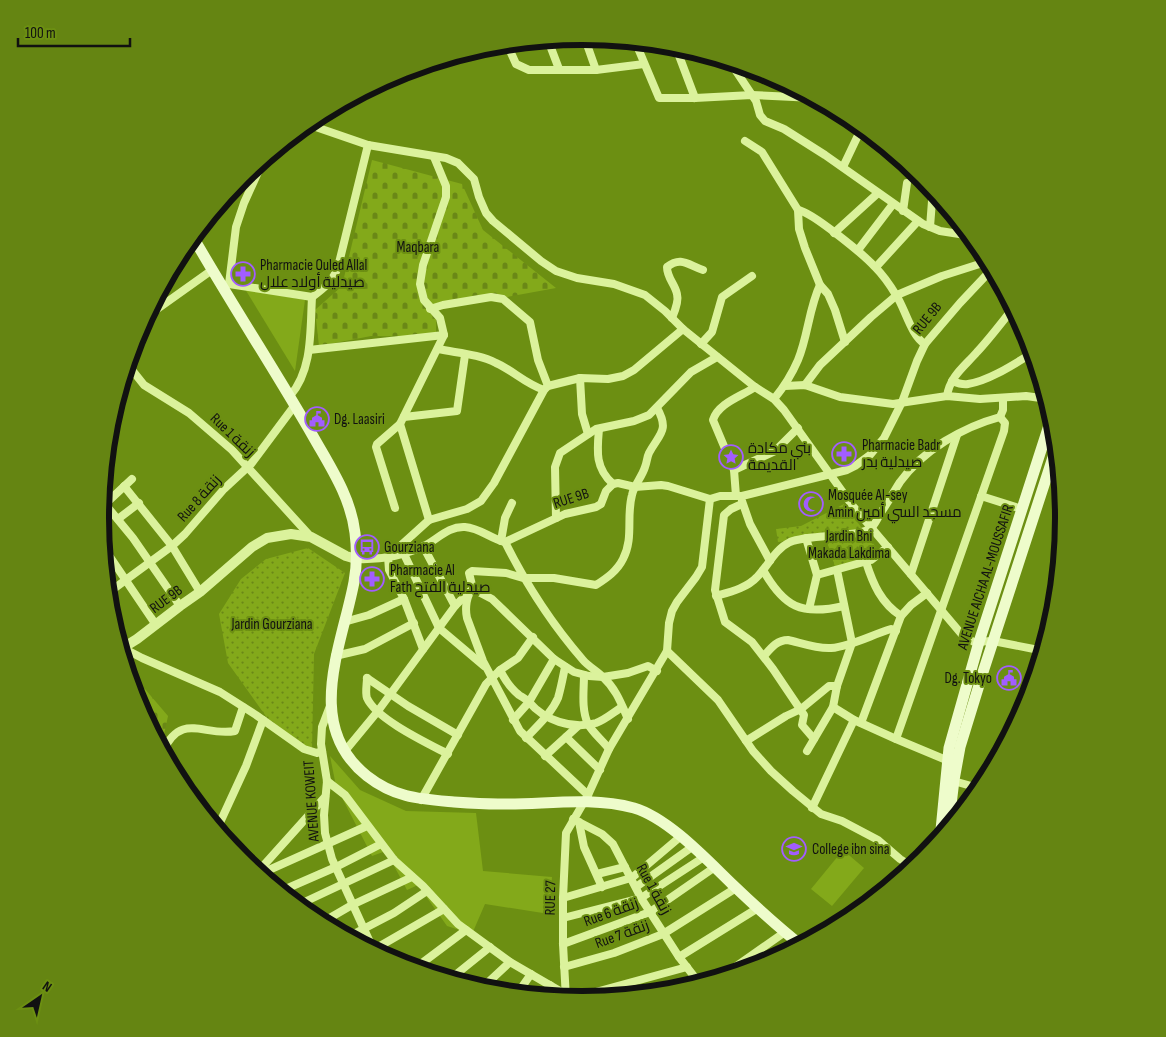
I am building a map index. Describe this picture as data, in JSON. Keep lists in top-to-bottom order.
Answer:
{
  "streets": {
    "main road": ["AVENUE AICHA AL-MOUSSAFIR"],
    "street": [
      "RUE 9B",
      "Rue 1 زنقة",
      "Rue 8 زنقة",
      "AVENUE KOWEIT",
      "RUE 27",
      "Rue 6 زنقة",
      "Rue 7 زنقة"
    ]
  },
  "crossings": [
    ["RUE 9B", "Rue 1 زنقة"],
    ["Rue 1 زنقة", "Rue 8 زنقة"],
    ["Rue 1 زنقة", "RUE 27"],
    ["Rue 1 زنقة", "Rue 6 زنقة"],
    ["Rue 1 زنقة", "Rue 7 زنقة"],
    ["RUE 27", "Rue 6 زنقة"],
    ["RUE 27", "Rue 7 زنقة"]
  ],
  "parks": ["Maqbara", "Jardin Bni Makada Lakdima", "Jardin Gourziana"],
  "places": {
    "pharmacy": ["Pharmacie Ouled Allal صيدلية أولاد علال", "Pharmacie Badr صيدلية بدر", "Pharmacie Al Fath صيدلية الفتح"],
    "public building": ["Dg. Laasiri", "Dg. Tokyo"],
    "place": ["بني مكادة القديمة"],
    "mosque": ["Mosquée Al-sey Amin مسجد السي أمين"],
    "bus stop": ["Gourziana"],
    "school or university": ["College ibn sina"]
  },
  "scale_bar": "100 m",
  "north": "top right"
}
